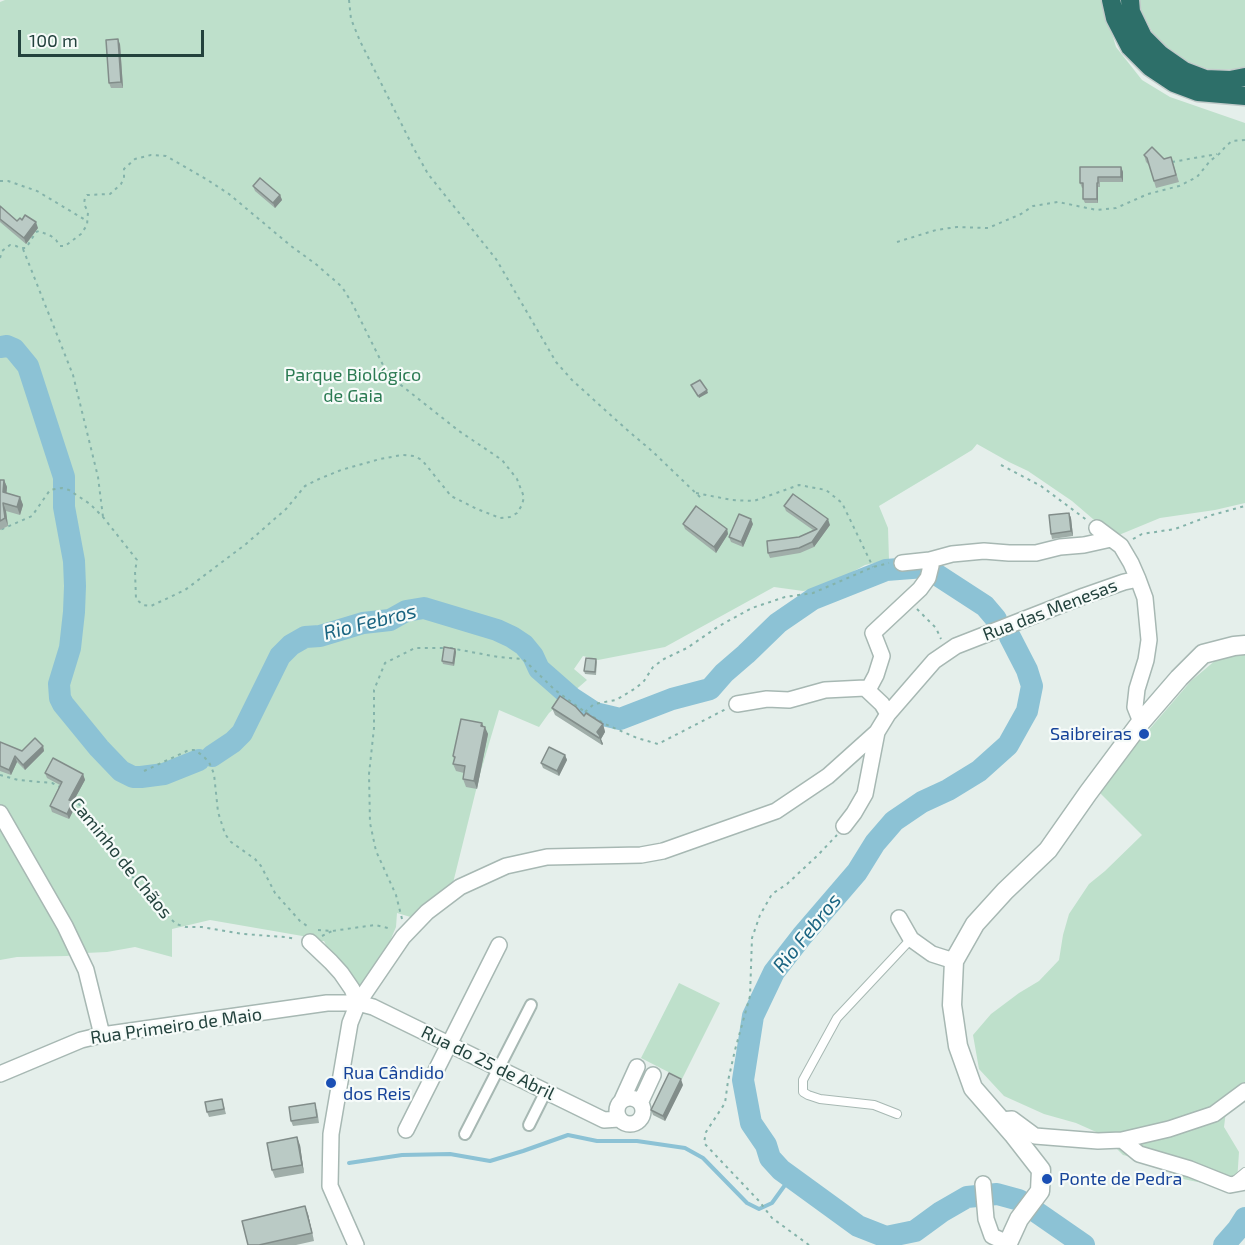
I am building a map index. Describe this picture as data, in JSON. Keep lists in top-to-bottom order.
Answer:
{
  "streets": {
    "street": ["Rua das Menesas", "Rua Primeiro de Maio", "Rua do 25 de Abril"],
    "path": ["Caminho de Chãos"]
  },
  "crossings": [
    ["Rua Primeiro de Maio", "Rua do 25 de Abril"]
  ],
  "water": ["Rio Febros"],
  "parks": ["Parque Biológico de Gaia"],
  "places": ["Saibreiras", "Rua Cândido dos Reis", "Ponte de Pedra"],
  "scale_bar": "100 m"
}
